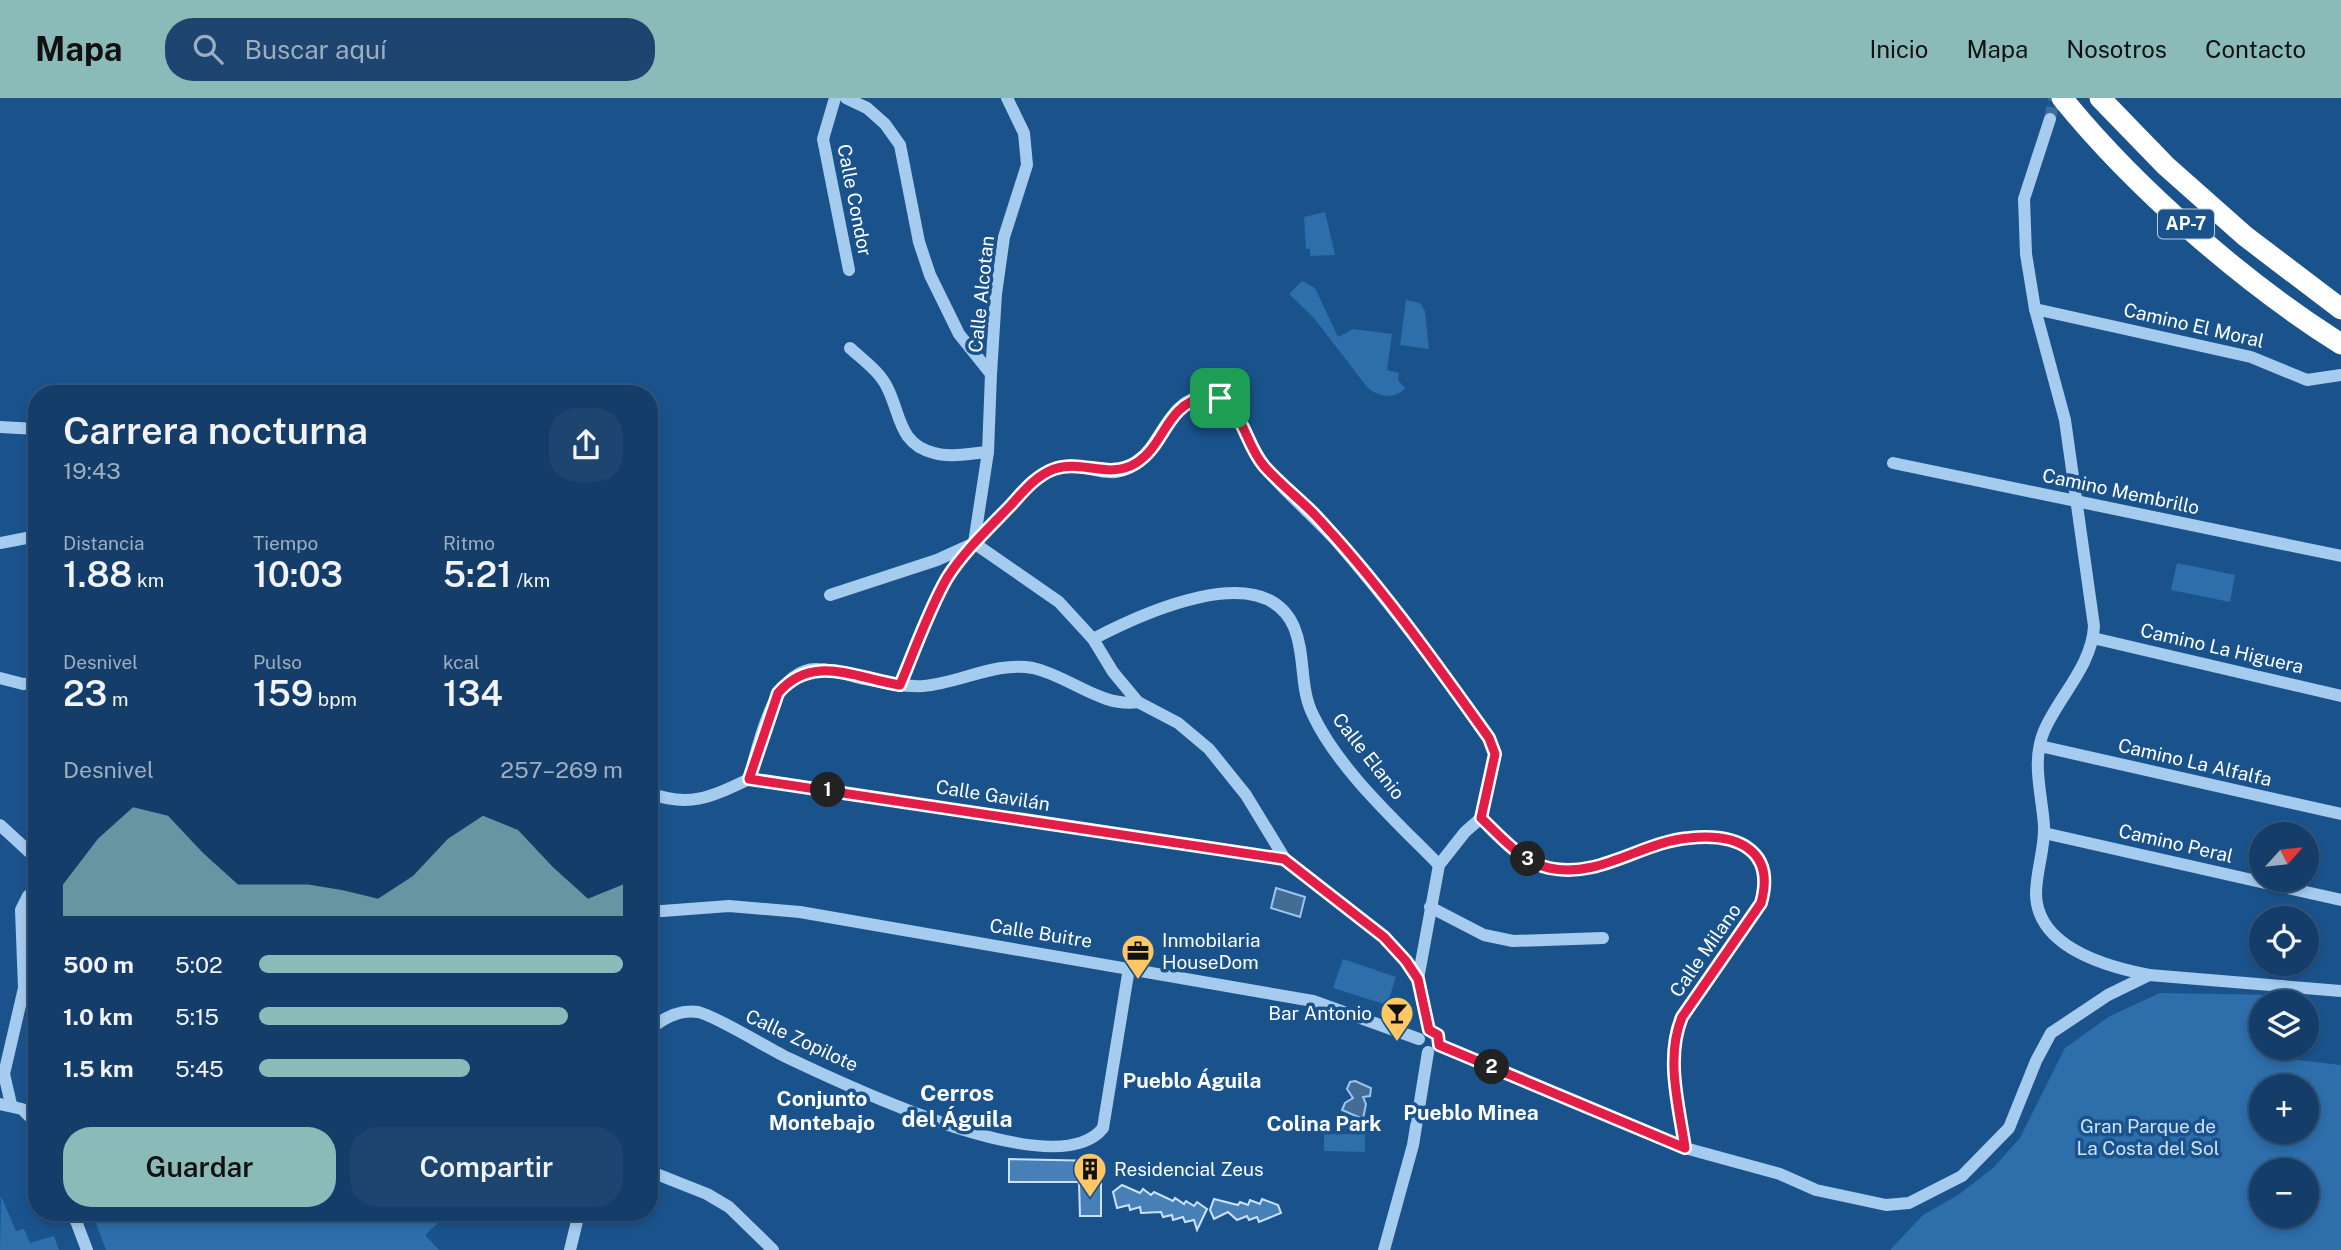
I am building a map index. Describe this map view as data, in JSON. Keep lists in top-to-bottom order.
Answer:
{
  "streets": {
    "highway": ["AP-7"],
    "street": [
      "Calle Condor",
      "Calle Alcotan",
      "Camino El Moral",
      "Camino Membrillo",
      "Camino La Higuera",
      "Calle Elanio",
      "Camino La Alfalfa",
      "Calle Gavilán",
      "Camino Peral",
      "Calle Buitre",
      "Calle Milano",
      "Calle Zopilote"
    ]
  },
  "crossings": [
    ["Calle Buitre", "Calle Zopilote"]
  ],
  "districts": [
    "Pueblo Águila",
    "Cerros del Águila",
    "Conjunto Montebajo",
    "Pueblo Minea",
    "Colina Park"
  ],
  "parks": ["Gran Parque de La Costa del Sol"],
  "places": {
    "office": ["Inmobilaria HouseDom"],
    "bar": ["Bar Antonio"],
    "building": ["Residencial Zeus"]
  },
  "north": "top right",
  "page": {
    "header": "Mapa",
    "search": "Buscar aquí",
    "nav": [
      "Inicio",
      "Mapa",
      "Nosotros",
      "Contacto"
    ],
    "heading": ["Carrera nocturna", "19:43"],
    "stats": [
      ["Distancia", "1.88 km"],
      ["Tiempo", "10:03"],
      ["Ritmo", "5:21 /km"],
      ["Desnivel", "23 m"],
      ["Pulso", "159 bpm"],
      ["kcal", "134"]
    ],
    "chart": ["Desnivel", "257–269 m"],
    "pins": ["1", "3", "2"],
    "map_buttons": ["+", "−"],
    "list": [
      {
        "name": "500 m",
        "note": "5:02"
      },
      {
        "name": "1.0 km",
        "note": "5:15"
      },
      {
        "name": "1.5 km",
        "note": "5:45"
      }
    ],
    "buttons": ["Guardar", "Compartir"]
  }
}
